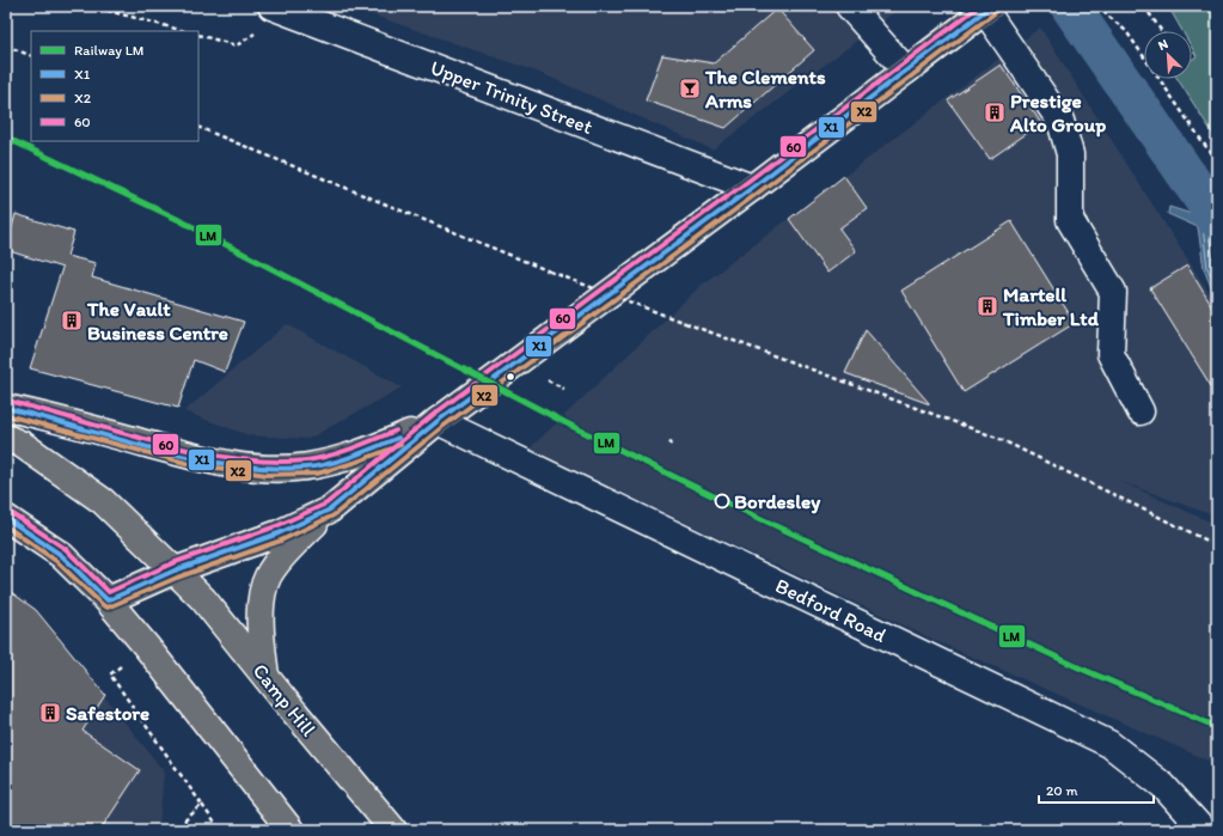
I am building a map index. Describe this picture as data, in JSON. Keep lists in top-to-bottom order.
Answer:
{
  "streets": {
    "main road": ["Camp Hill"],
    "street": ["Upper Trinity Street", "Bedford Road"]
  },
  "places": {
    "bar": ["The Clements Arms"],
    "building": [
      "Prestige Alto Group",
      "Martell Timber Ltd",
      "The Vault Business Centre",
      "Safestore"
    ],
    "other": ["Bordesley"]
  },
  "lines": [
    "transit line X1",
    "transit line 60",
    "transit line X2",
    "rail line LM"
  ],
  "legend": [
    "Railway LM",
    "X1",
    "X2",
    "60"
  ],
  "scale_bar": "20 m",
  "north": "top left"
}
